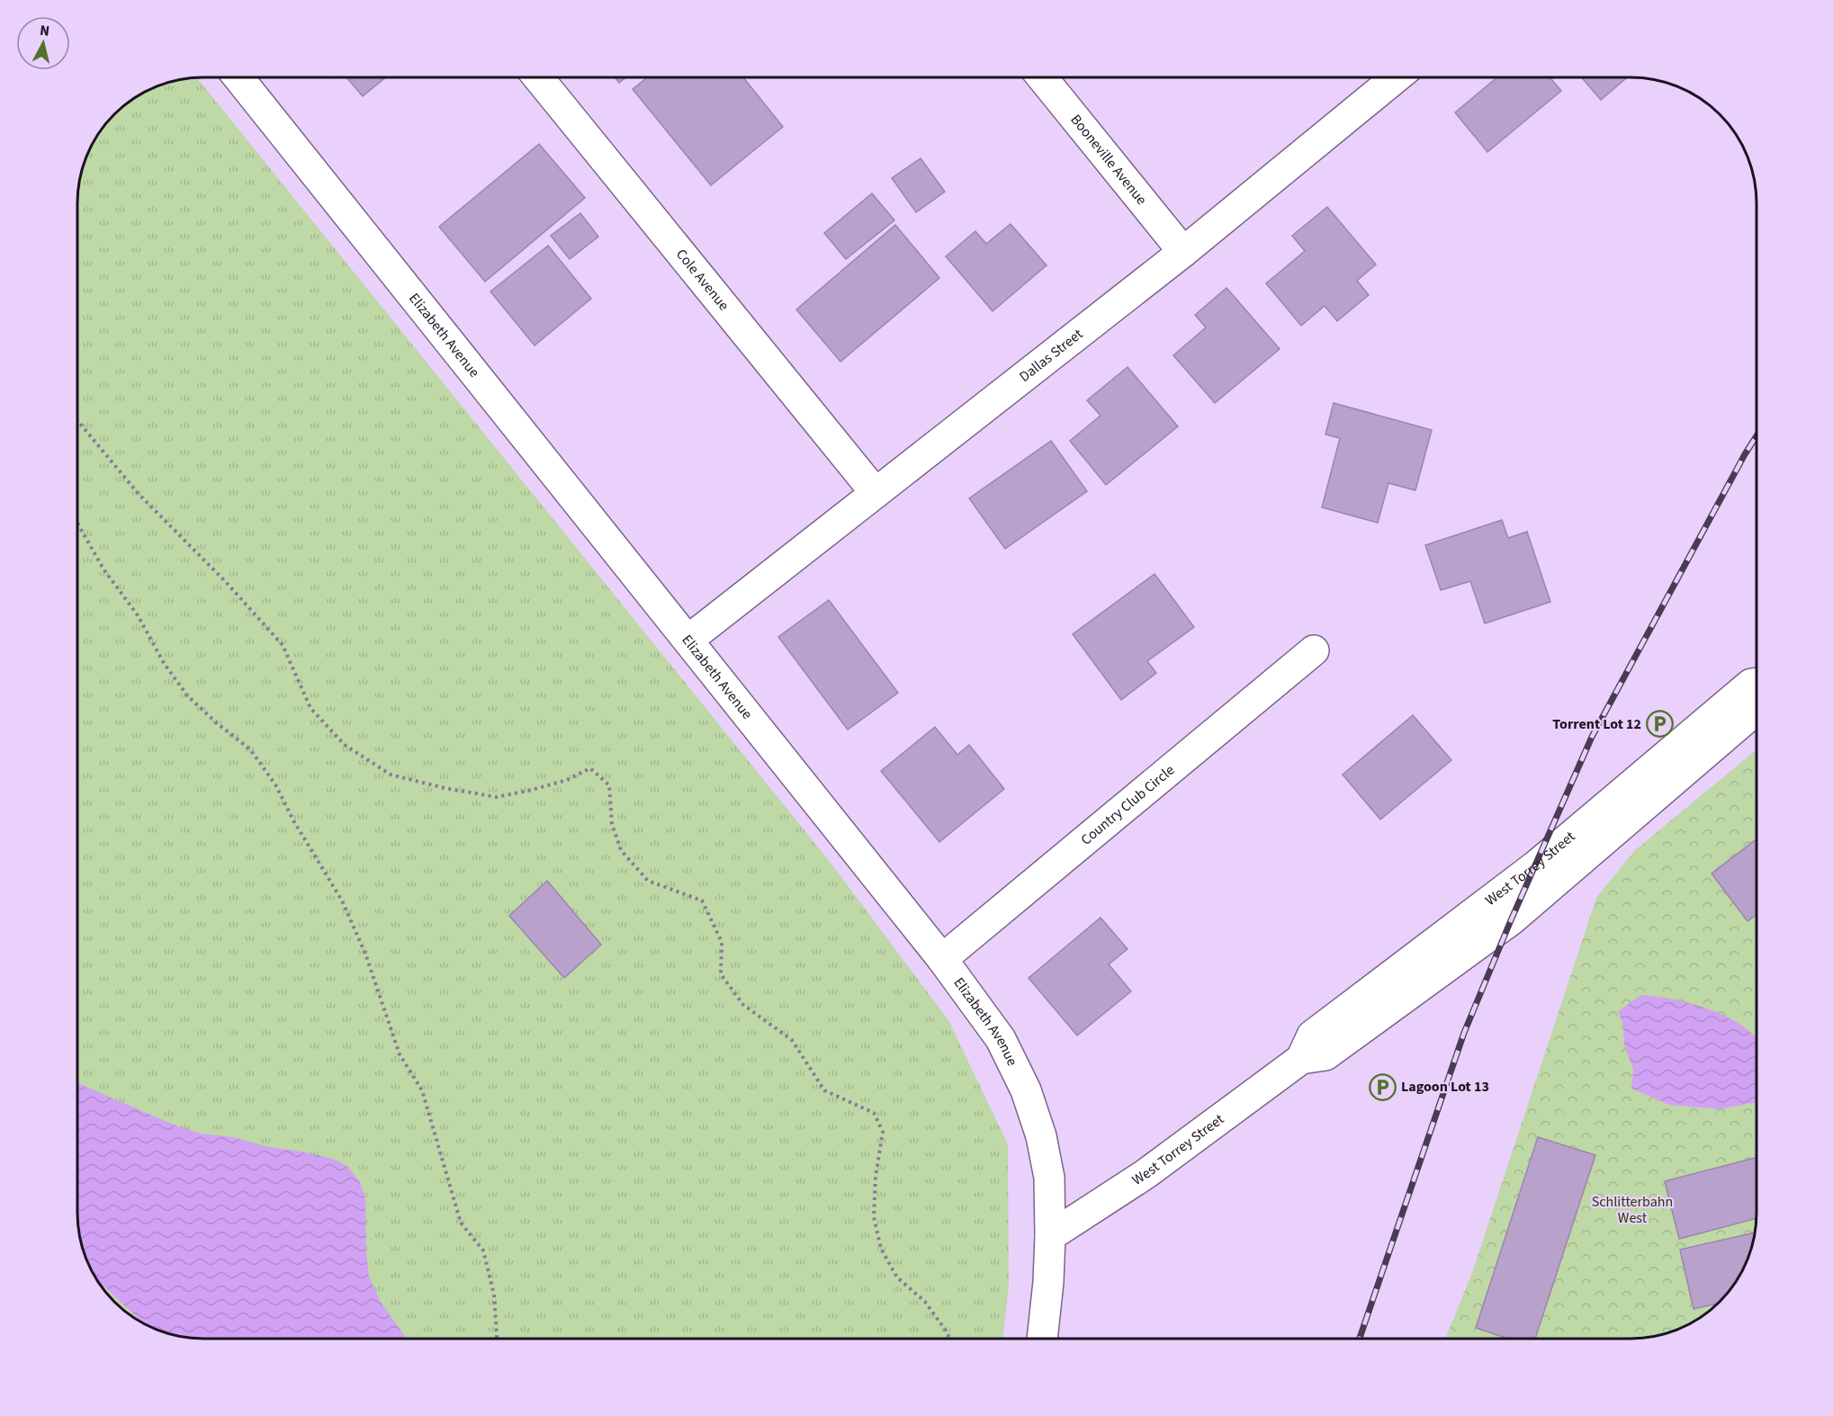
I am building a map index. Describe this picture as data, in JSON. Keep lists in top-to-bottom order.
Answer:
{
  "streets": {
    "street": [
      "Booneville Avenue",
      "Cole Avenue",
      "Elizabeth Avenue",
      "Dallas Street",
      "Country Club Circle",
      "West Torrey Street"
    ]
  },
  "crossings": [
    ["Booneville Avenue", "Dallas Street"],
    ["Cole Avenue", "Dallas Street"],
    ["Elizabeth Avenue", "Dallas Street"],
    ["Elizabeth Avenue", "Country Club Circle"],
    ["Elizabeth Avenue", "West Torrey Street"]
  ],
  "parks": ["Schlitterbahn West"],
  "places": {
    "parking": ["Torrent Lot 12", "Lagoon Lot 13"]
  },
  "north": "top"
}
